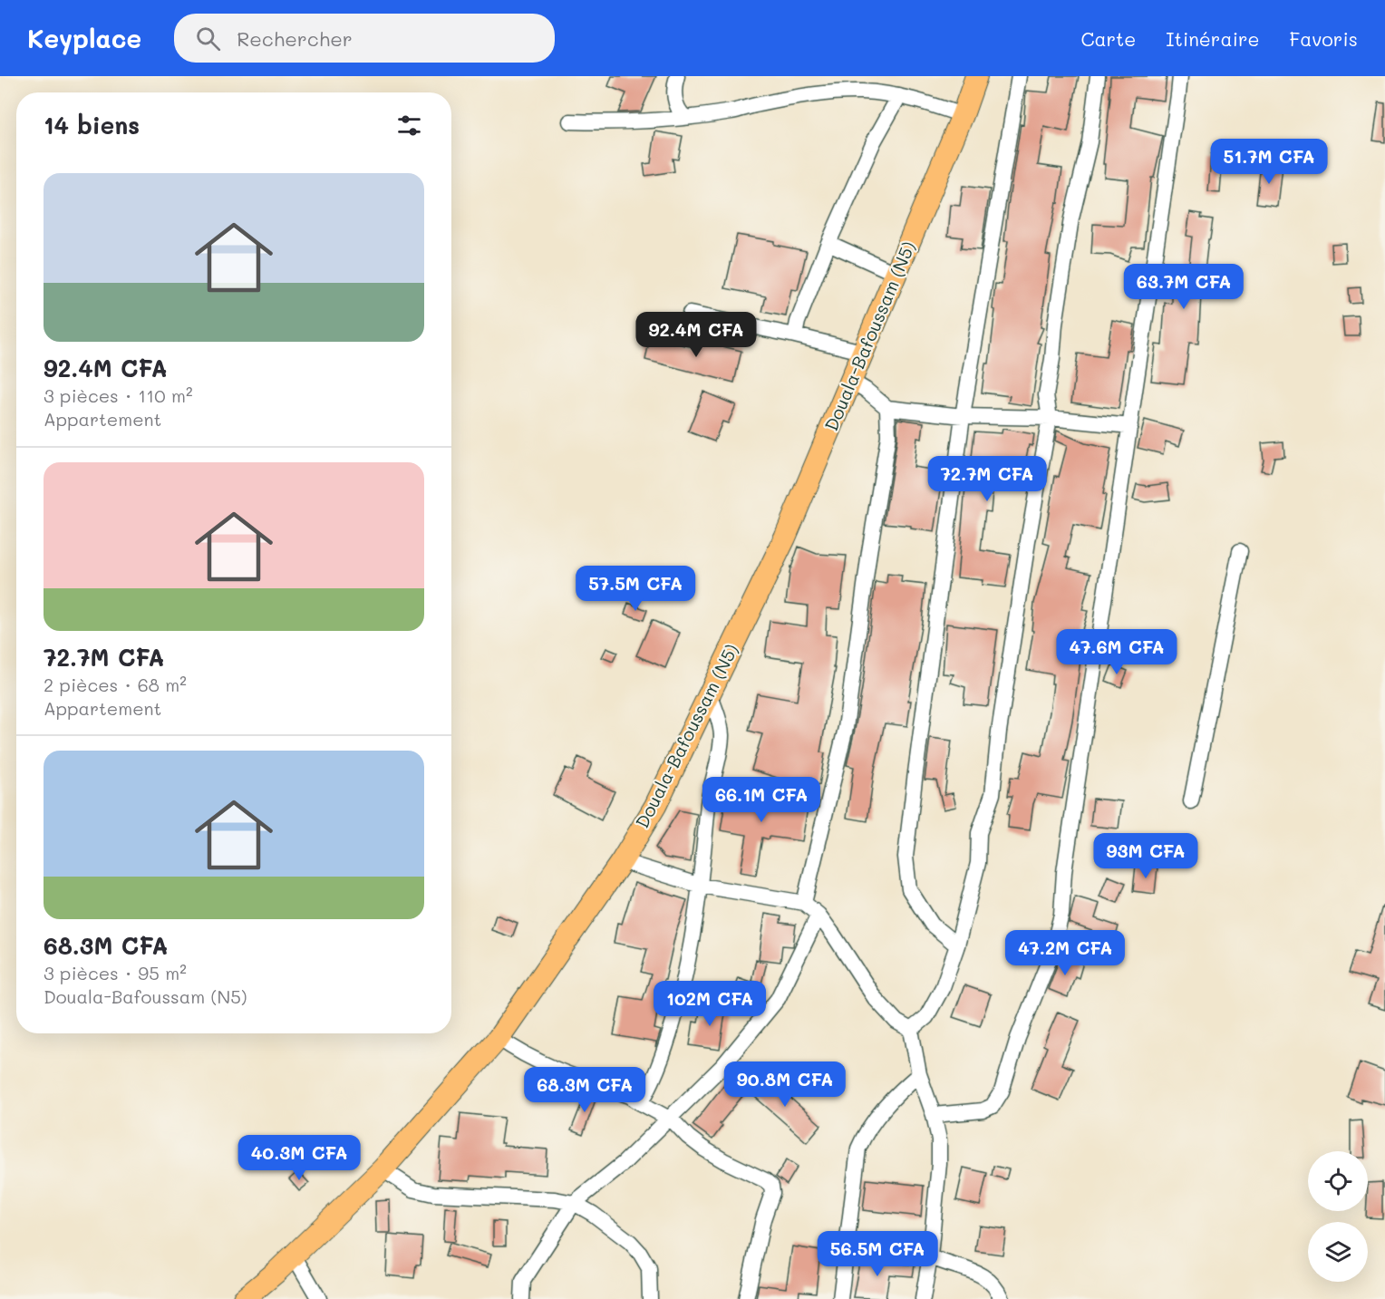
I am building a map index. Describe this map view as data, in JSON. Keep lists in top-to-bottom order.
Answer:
{
  "streets": {
    "highway": ["Douala-Bafoussam (N5)"]
  },
  "page": {
    "header": "Keyplace",
    "search": "Rechercher",
    "nav": ["Carte", "Itinéraire", "Favoris"],
    "heading": "14 biens",
    "price": [
      "51.7M CFA",
      "63.7M CFA",
      "92.4M CFA",
      "72.7M CFA",
      "57.5M CFA",
      "47.6M CFA",
      "66.1M CFA",
      "93M CFA",
      "47.2M CFA",
      "102M CFA",
      "90.8M CFA",
      "68.3M CFA",
      "40.3M CFA",
      "56.5M CFA"
    ],
    "list": [
      {
        "name": "92.4M CFA",
        "note": "3 pièces · 110 m² · Appartement"
      },
      {
        "name": "72.7M CFA",
        "note": "2 pièces · 68 m² · Appartement"
      },
      {
        "name": "68.3M CFA",
        "note": "3 pièces · 95 m² · Douala-Bafoussam (N5)"
      }
    ]
  }
}
